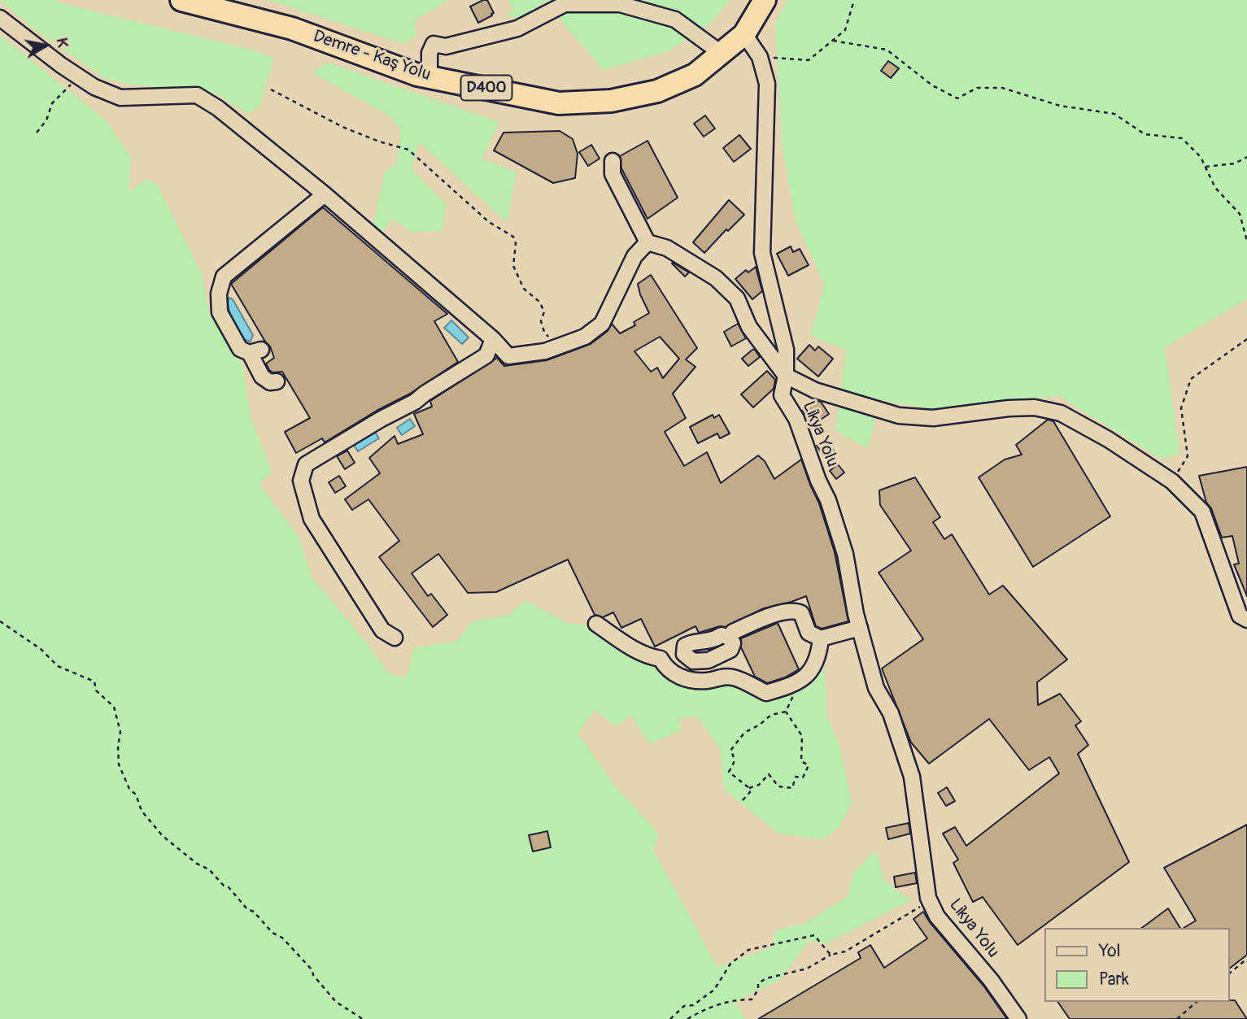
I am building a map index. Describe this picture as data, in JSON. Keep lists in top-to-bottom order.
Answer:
{
  "streets": {
    "highway": ["Demre - Kaş Yolu", "D400"],
    "street": ["Likya Yolu"]
  },
  "legend": ["Yol", "Park"],
  "north": "right"
}
